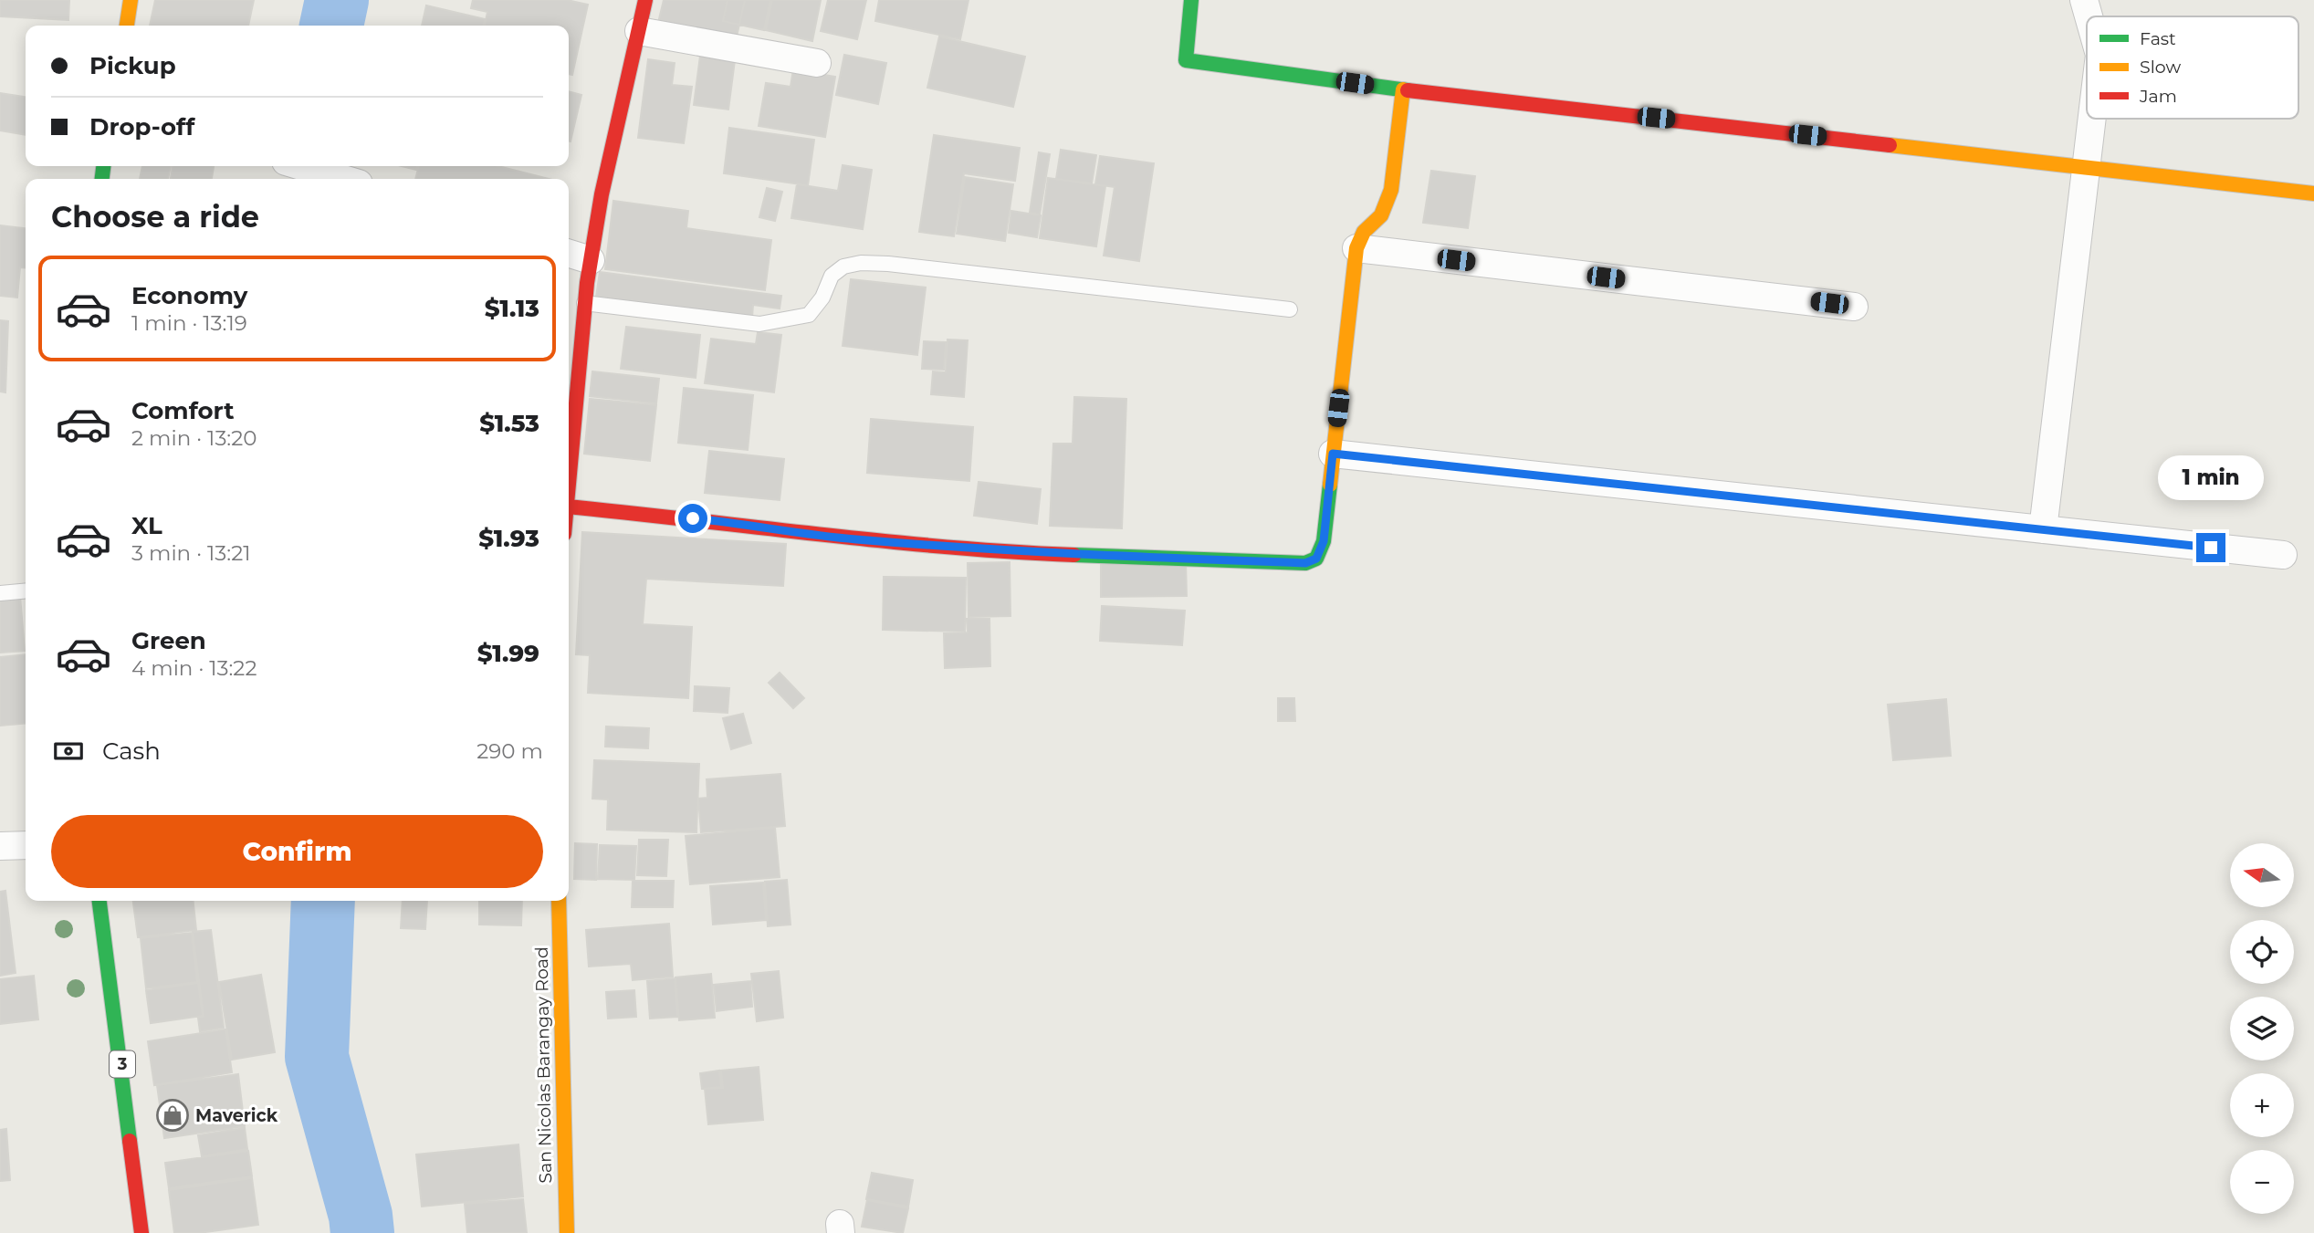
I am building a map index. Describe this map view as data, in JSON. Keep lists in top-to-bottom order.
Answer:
{
  "streets": {
    "main road": ["3", "San Nicolas Barangay Road"]
  },
  "places": {
    "shop": ["Maverick"]
  },
  "legend": ["Fast", "Slow", "Jam"],
  "north": "left",
  "page": {
    "banner": ["Pickup", "Drop-off"],
    "heading": "Choose a ride",
    "list": [
      {
        "name": "Economy",
        "note": "1 min · 13:19",
        "value": "$1.13"
      },
      {
        "name": "Comfort",
        "note": "2 min · 13:20",
        "value": "$1.53"
      },
      {
        "name": "XL",
        "note": "3 min · 13:21",
        "value": "$1.93"
      },
      {
        "name": "Green",
        "note": "4 min · 13:22",
        "value": "$1.99"
      }
    ],
    "bubble": "1 min",
    "pay": ["Cash", "290 m"],
    "buttons": "Confirm",
    "map_buttons": ["+", "−"]
  }
}
